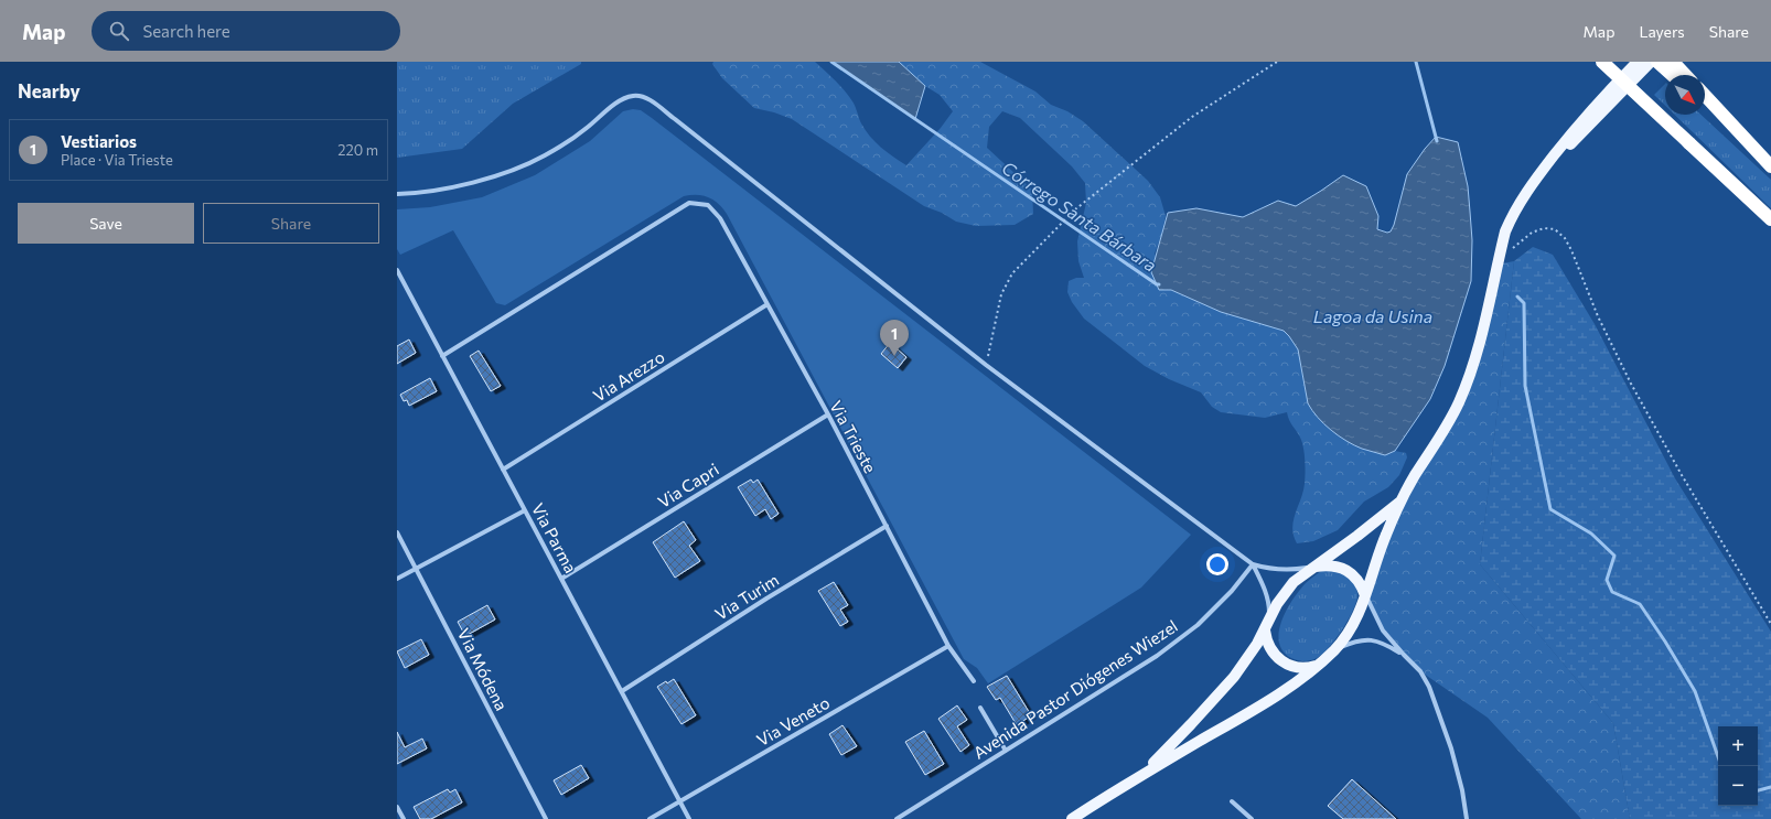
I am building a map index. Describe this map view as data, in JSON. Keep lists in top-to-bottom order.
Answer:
{
  "streets": {
    "street": [
      "Via Arezzo",
      "Via Trieste",
      "Via Capri",
      "Via Parma",
      "Via Turim",
      "Via Módena",
      "Avenida Pastor Diógenes Wiezel",
      "Via Veneto"
    ]
  },
  "crossings": [
    ["Via Arezzo", "Via Trieste"],
    ["Via Arezzo", "Via Parma"],
    ["Via Trieste", "Via Capri"],
    ["Via Trieste", "Via Parma"],
    ["Via Trieste", "Via Turim"],
    ["Via Trieste", "Via Veneto"],
    ["Via Capri", "Via Parma"],
    ["Via Parma", "Via Turim"],
    ["Via Parma", "Via Veneto"]
  ],
  "water": ["Córrego Santa Bárbara", "Lagoa da Usina"],
  "north": "bottom right",
  "page": {
    "header": "Map",
    "search": "Search here",
    "nav": ["Map", "Layers", "Share"],
    "heading": "Nearby",
    "list": [
      {
        "mark": "1",
        "name": "Vestiarios",
        "note": "Place · Via Trieste",
        "value": "220 m"
      }
    ],
    "buttons": ["Save", "Share"],
    "pins": "1",
    "map_buttons": ["+", "−"]
  }
}
